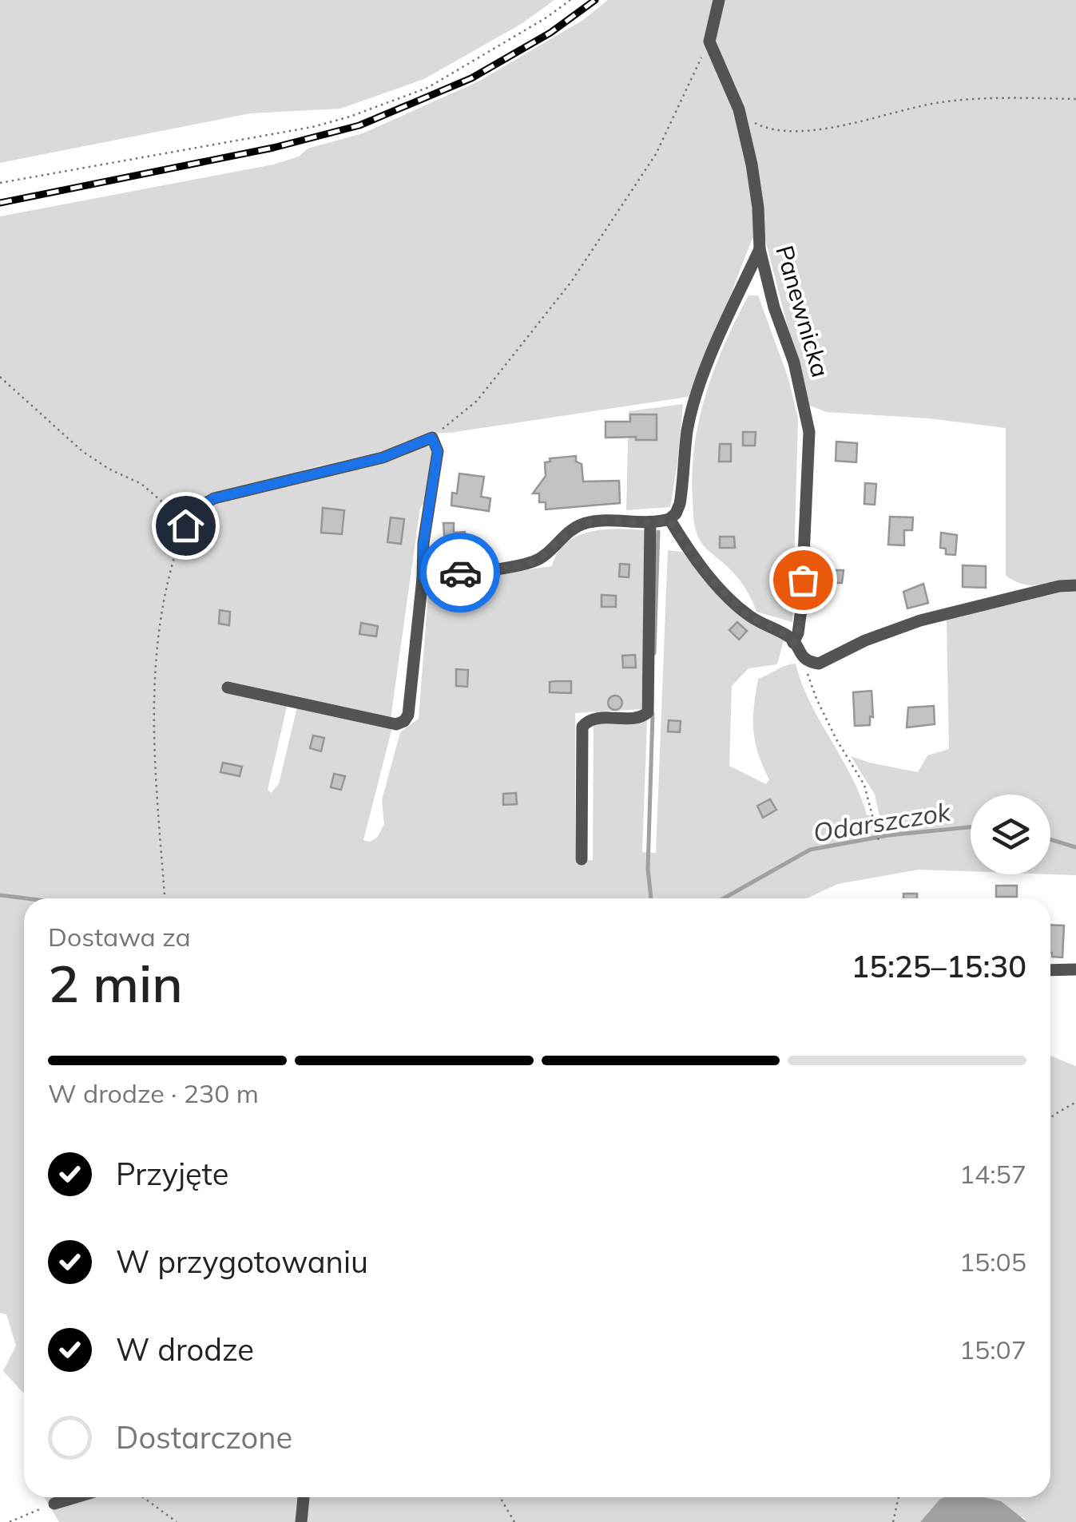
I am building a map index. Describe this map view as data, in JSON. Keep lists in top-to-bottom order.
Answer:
{
  "streets": {
    "street": ["Panewnicka"]
  },
  "water": ["Odarszczok"],
  "page": {
    "heading": ["2 min", "Dostawa za", "15:25–15:30"],
    "bar": "W drodze · 230 m",
    "list": [
      ["Przyjęte", "14:57"],
      ["W przygotowaniu", "15:05"],
      ["W drodze", "15:07"],
      "Dostarczone"
    ]
  }
}
